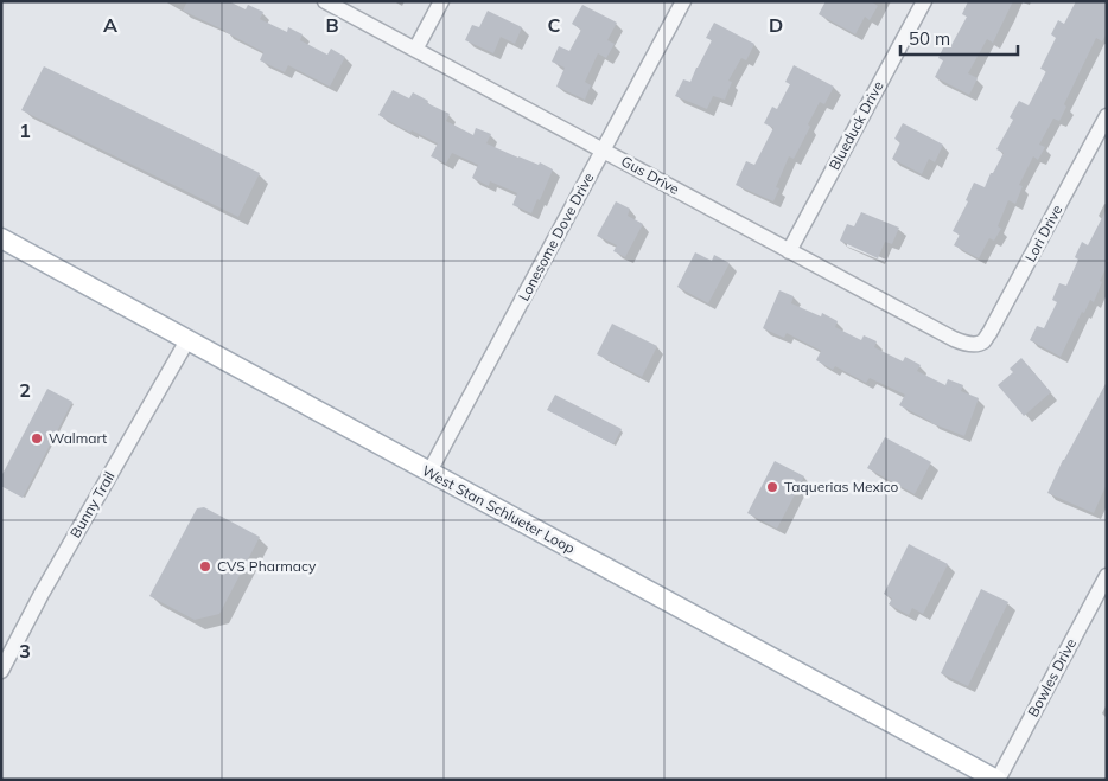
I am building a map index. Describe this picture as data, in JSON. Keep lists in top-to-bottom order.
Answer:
{
  "streets": {
    "main road": ["West Stan Schlueter Loop"],
    "street": [
      "Blueduck Drive",
      "Gus Drive",
      "Lori Drive",
      "Lonesome Dove Drive",
      "Bunny Trail",
      "Bowles Drive"
    ]
  },
  "crossings": [
    ["Blueduck Drive", "Gus Drive"],
    ["Gus Drive", "Lori Drive"],
    ["Gus Drive", "Lonesome Dove Drive"],
    ["Lonesome Dove Drive", "West Stan Schlueter Loop"],
    ["Bunny Trail", "West Stan Schlueter Loop"],
    ["West Stan Schlueter Loop", "Bowles Drive"]
  ],
  "places": ["Walmart", "Taquerias Mexico", "CVS Pharmacy"],
  "scale_bar": "50 m",
  "grid": {
    "columns": [
      "A",
      "B",
      "C",
      "D"
    ],
    "rows": ["1", "2", "3"]
  }
}
